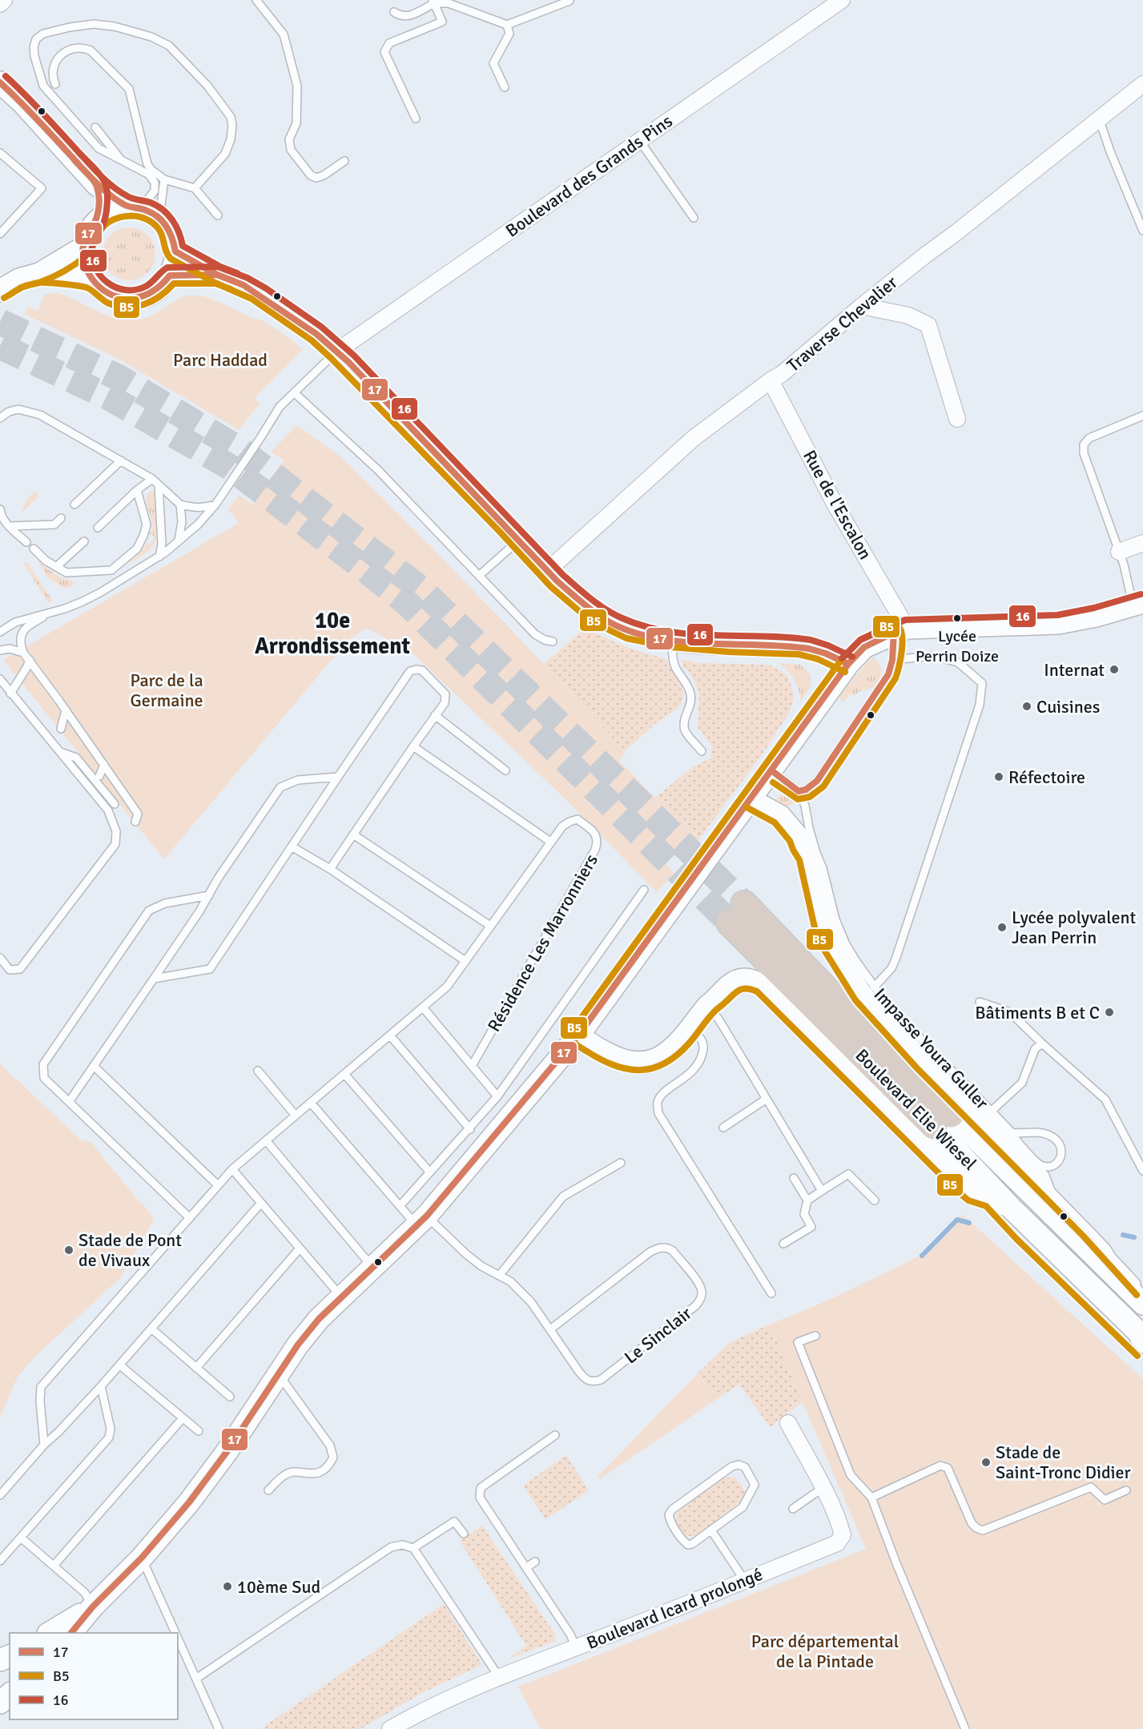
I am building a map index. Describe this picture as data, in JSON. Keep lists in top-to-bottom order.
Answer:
{
  "streets": {
    "highway": ["Boulevard Elie Wiesel"],
    "street": [
      "Boulevard des Grands Pins",
      "Traverse Chevalier",
      "Rue de l'Escalon",
      "Boulevard Icard prolongé"
    ],
    "lane": ["Résidence Les Marronniers", "Impasse Youra Guller", "Le Sinclair"]
  },
  "crossings": [
    ["Traverse Chevalier", "Rue de l'Escalon"]
  ],
  "districts": ["10e Arrondissement"],
  "parks": ["Parc Haddad", "Parc de la Germaine", "Parc départemental de la Pintade"],
  "places": [
    "Lycée Perrin Doize",
    "Internat",
    "Cuisines",
    "Réfectoire",
    "Lycée polyvalent Jean Perrin",
    "Bâtiments B et C",
    "Stade de Pont de Vivaux",
    "Stade de Saint-Tronc Didier",
    "10ème Sud"
  ],
  "lines": ["transit line 16", "transit line 17", "transit line B5"],
  "legend": ["17", "B5", "16"]
}
